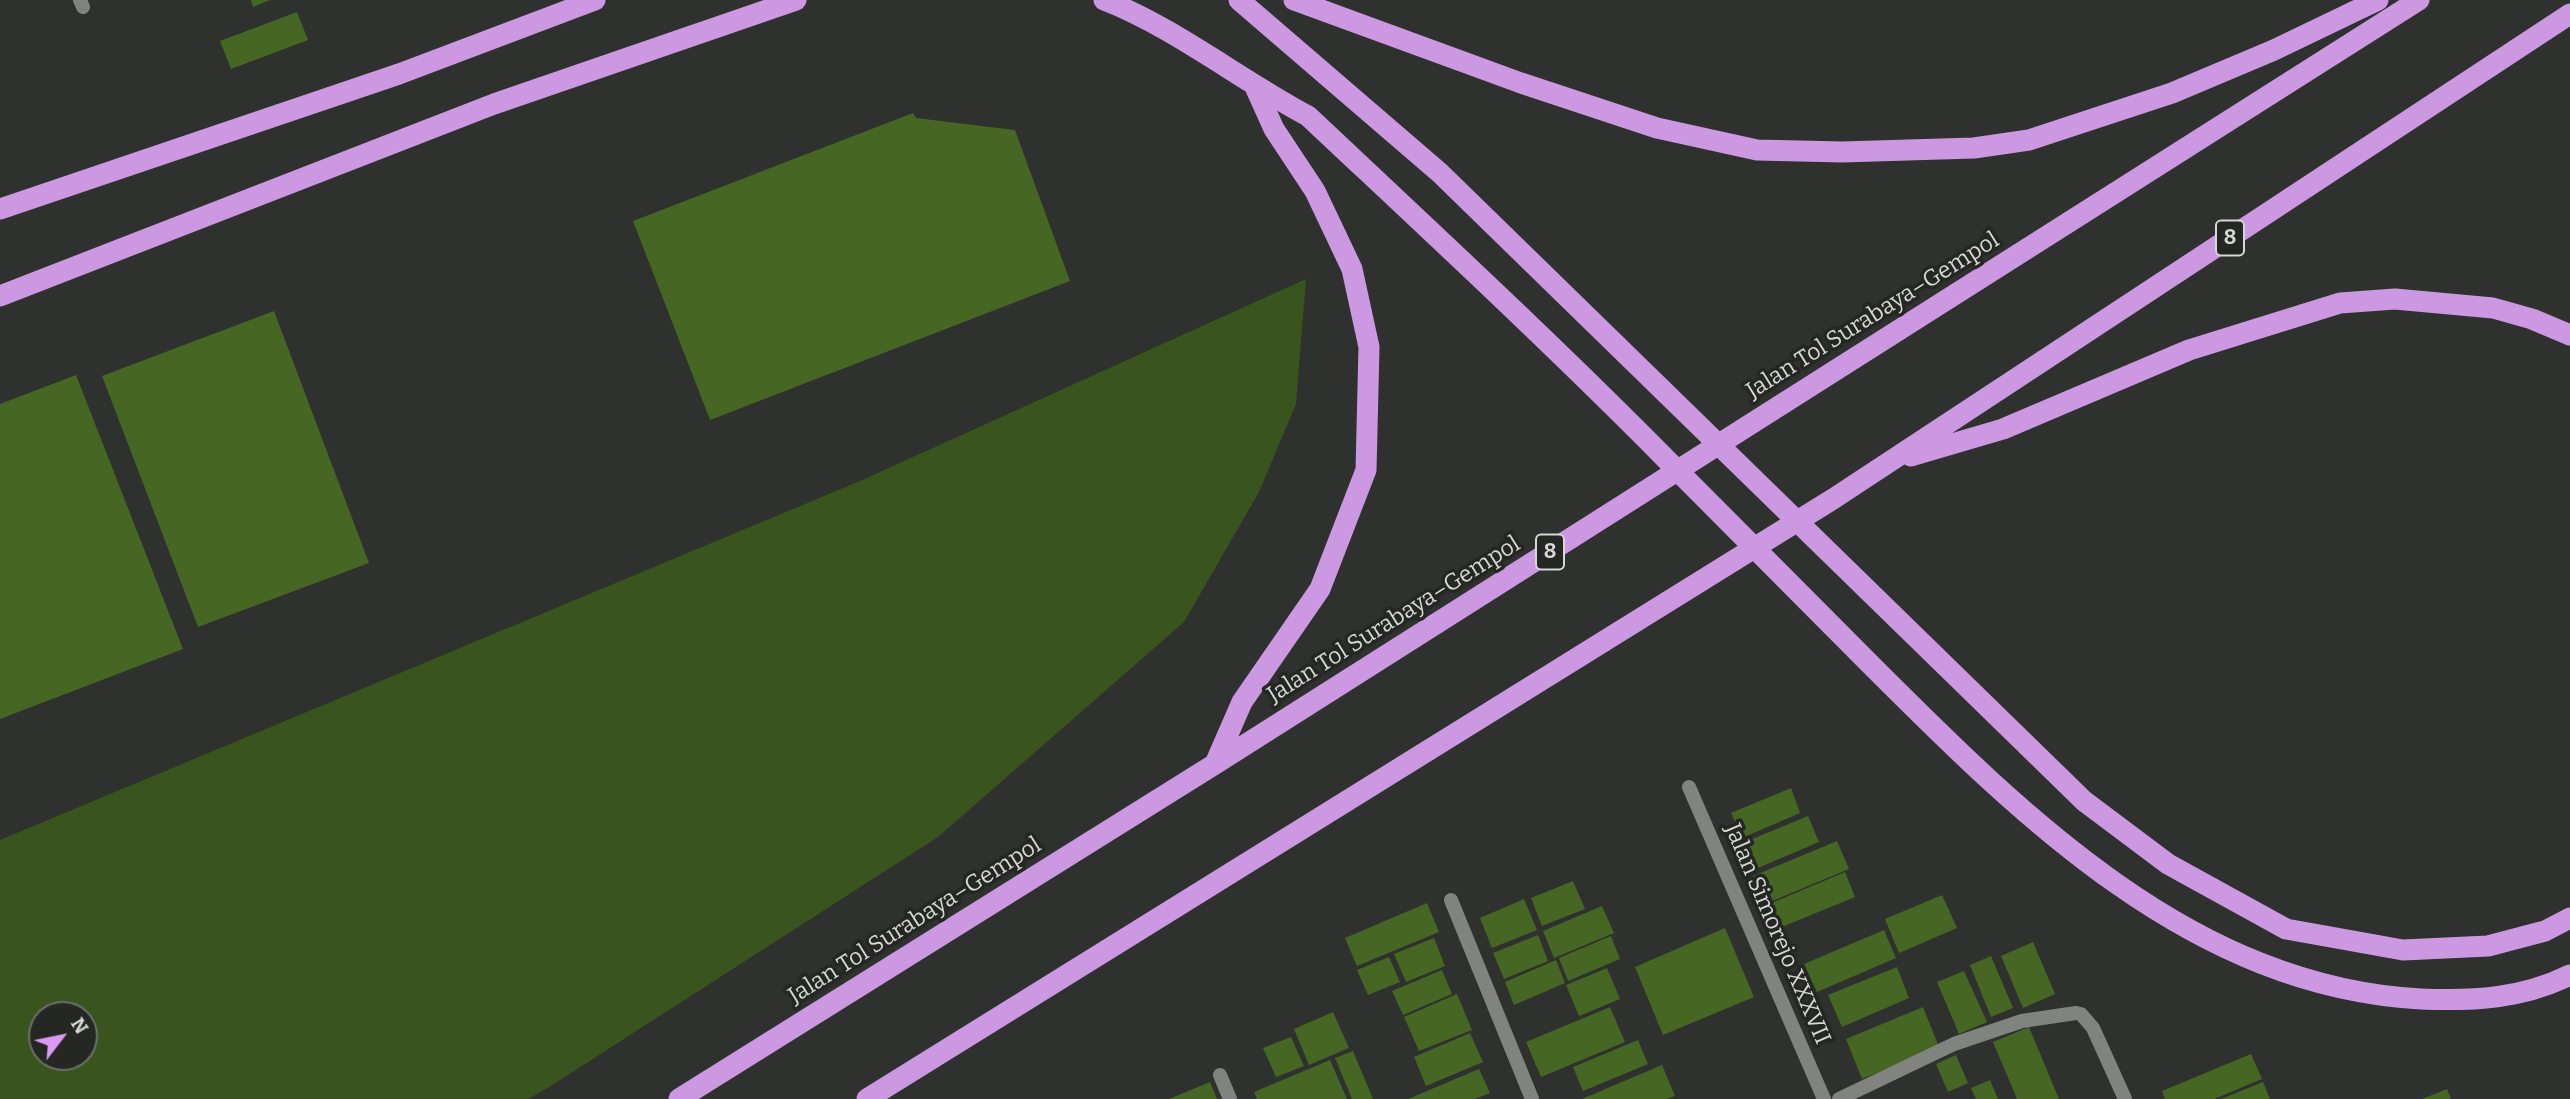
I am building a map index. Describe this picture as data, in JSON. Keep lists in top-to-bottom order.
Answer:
{
  "streets": {
    "highway": ["8", "Jalan Tol Surabaya–Gempol"],
    "street": ["Jalan Simorejo XXXVII"]
  },
  "north": "top right"
}
